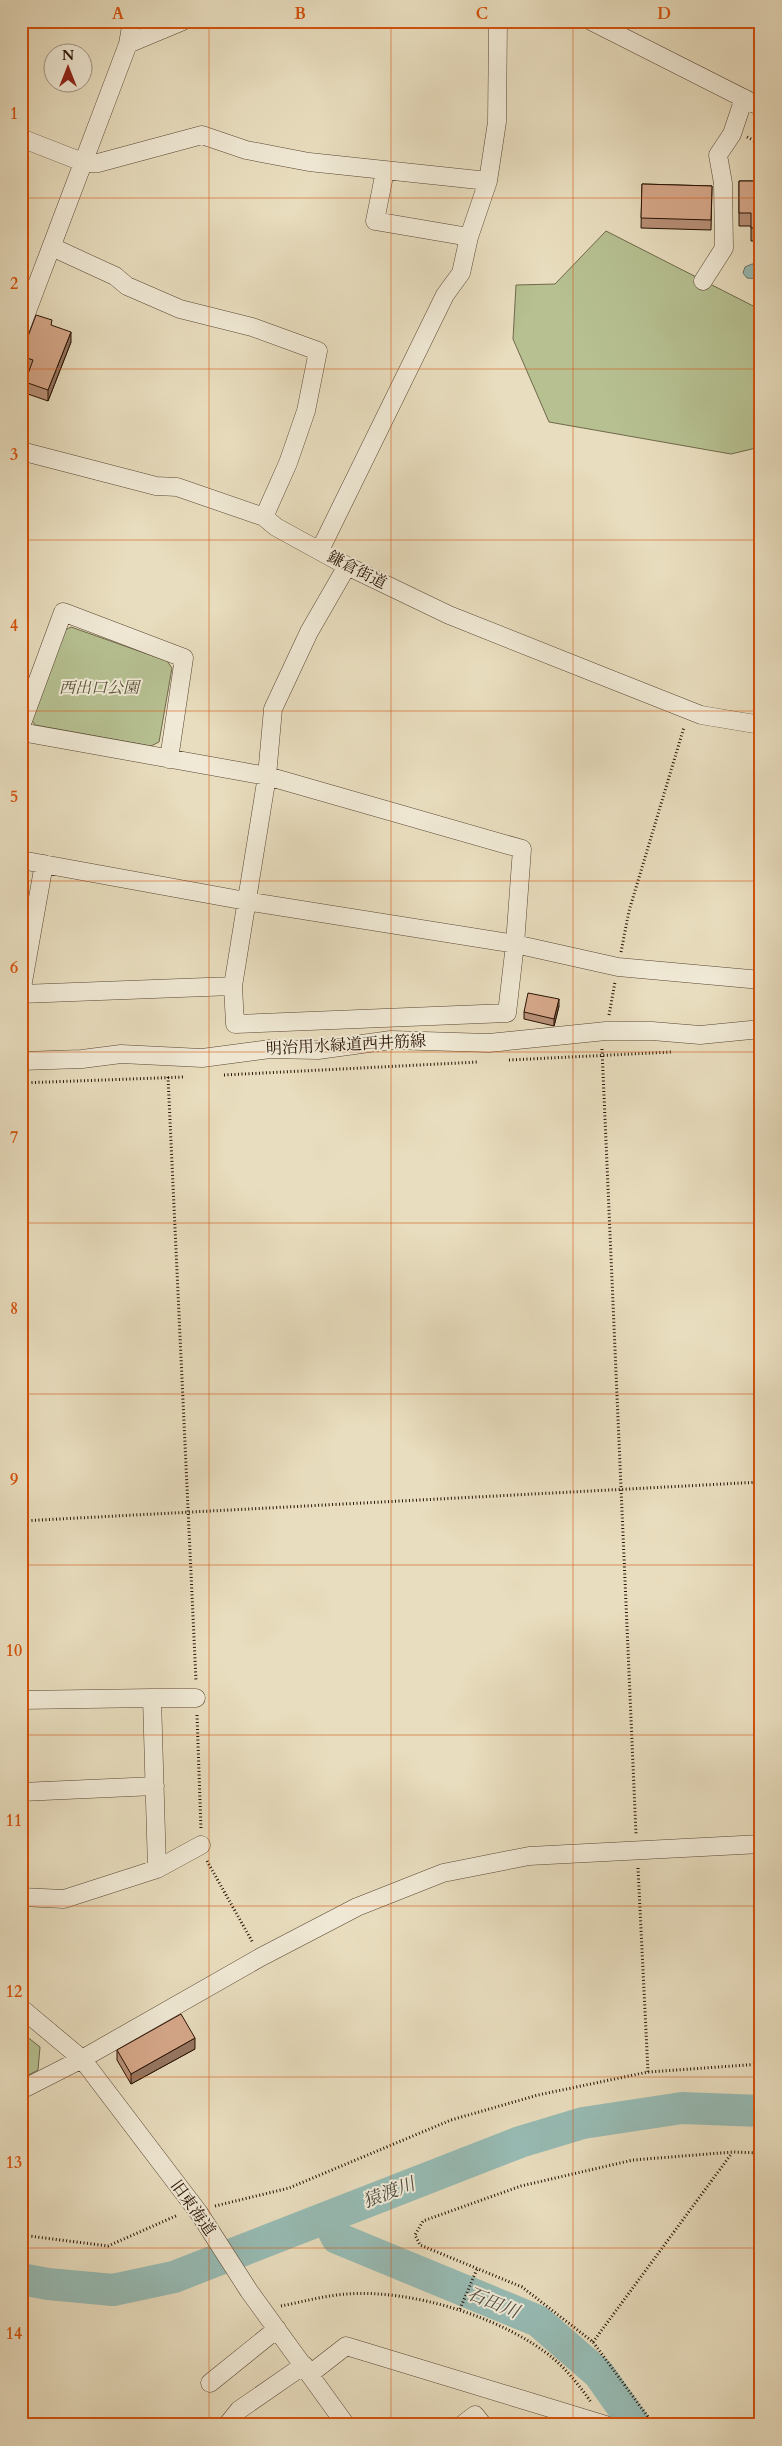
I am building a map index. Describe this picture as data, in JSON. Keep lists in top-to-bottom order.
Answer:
{
  "streets": {
    "street": ["鎌倉街道", "明治用水緑道西井筋線", "旧東海道"]
  },
  "water": ["猿渡川", "石田川"],
  "parks": ["西出口公園"],
  "north": "top",
  "grid": {
    "columns": [
      "A",
      "B",
      "C",
      "D"
    ],
    "rows": [
      "1",
      "2",
      "3",
      "4",
      "5",
      "6",
      "7",
      "8",
      "9",
      "10",
      "11",
      "12",
      "13",
      "14"
    ]
  }
}
